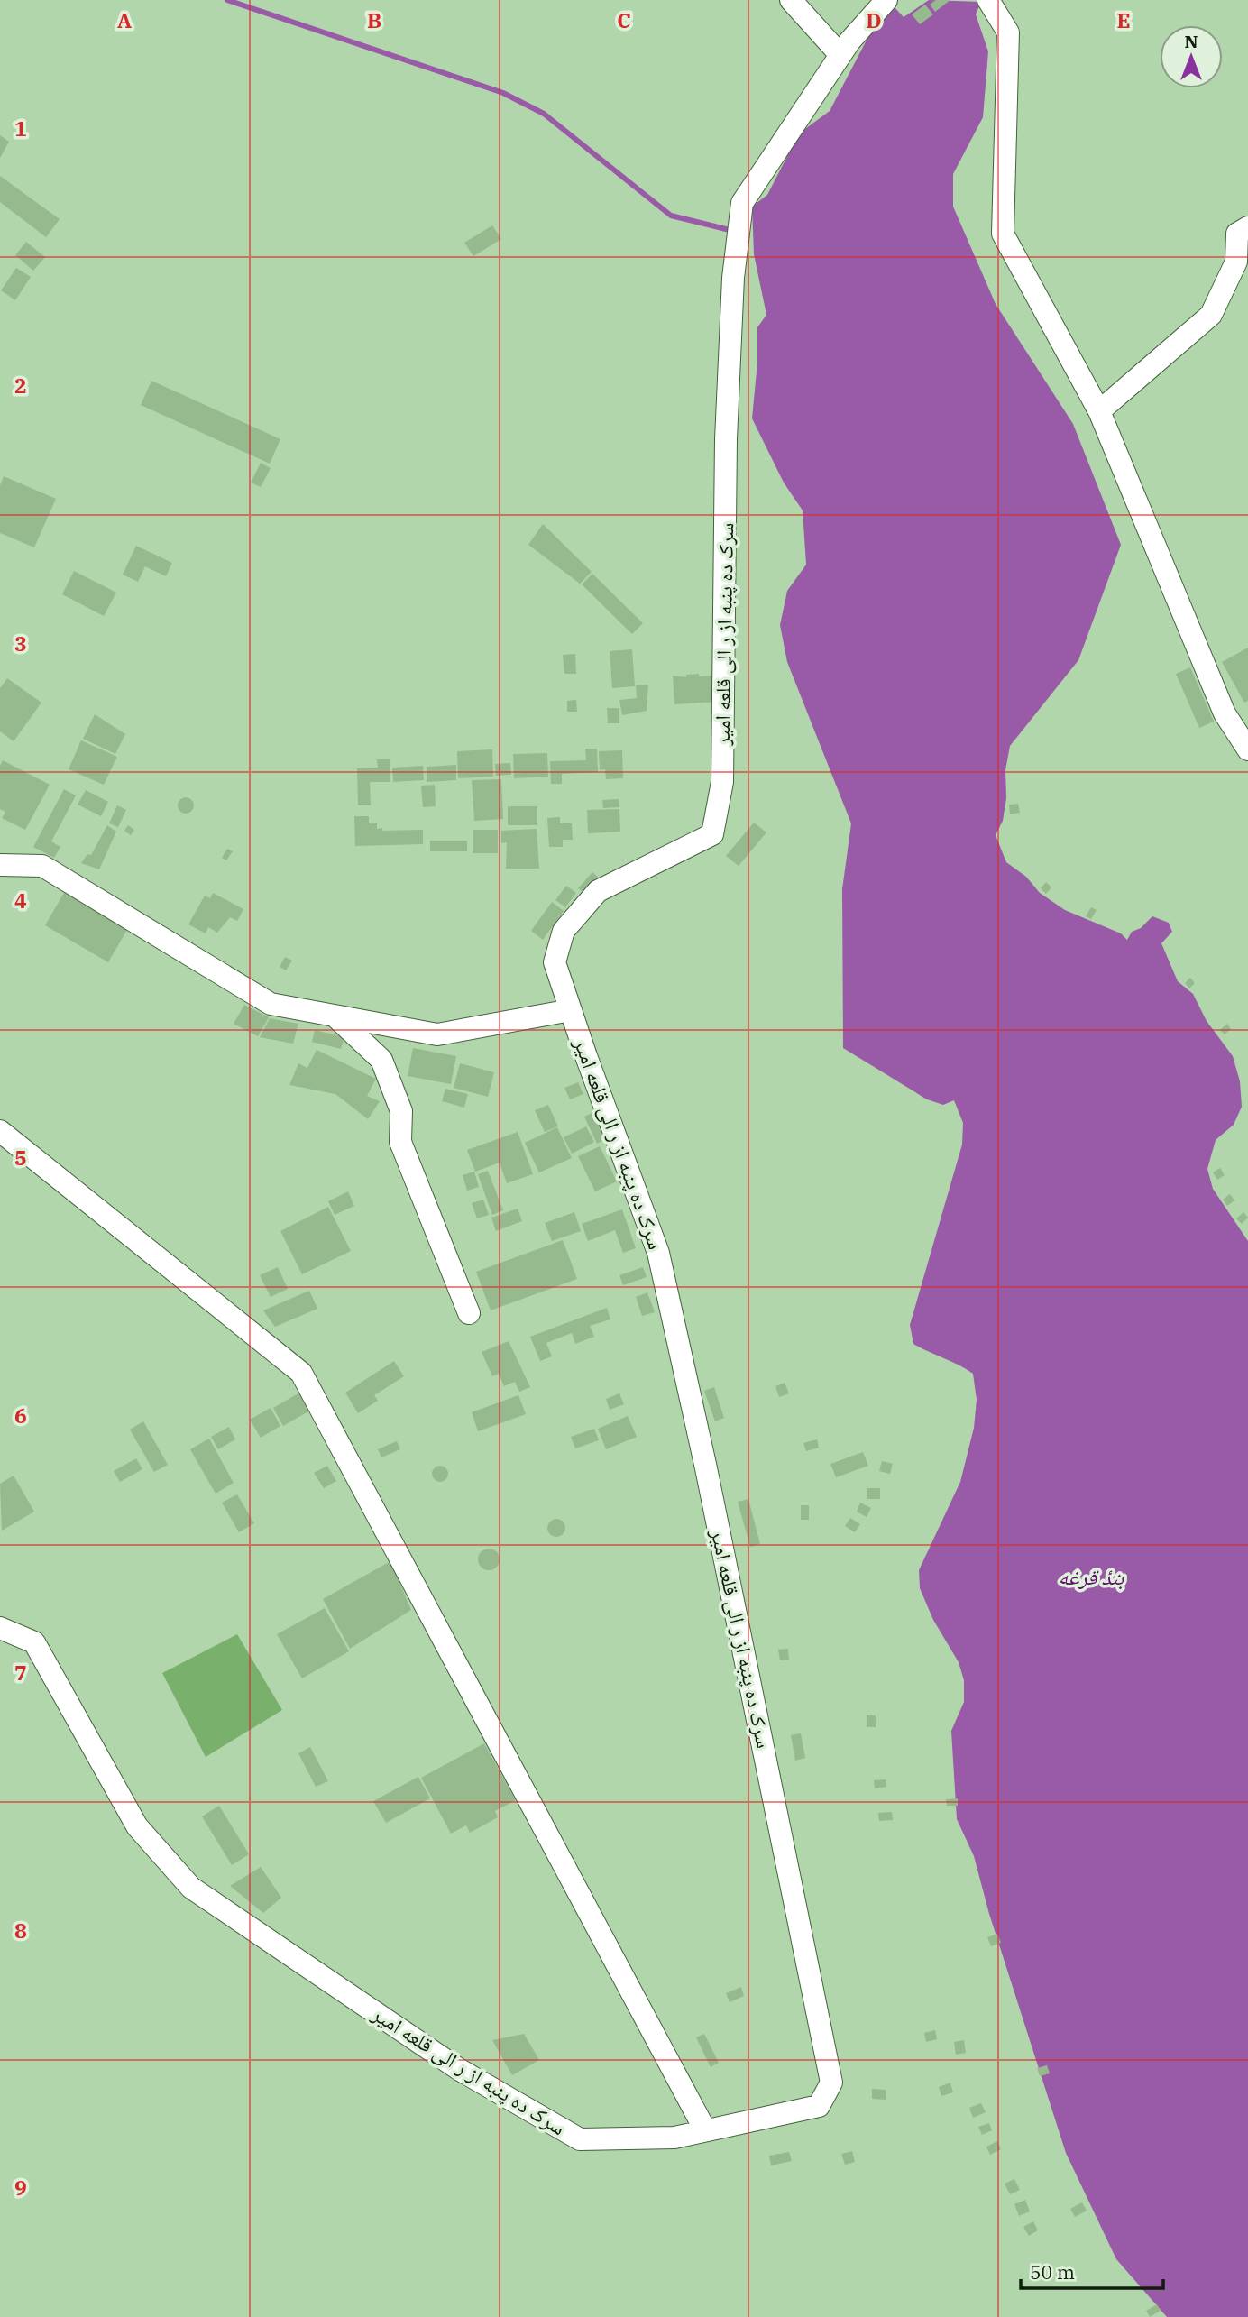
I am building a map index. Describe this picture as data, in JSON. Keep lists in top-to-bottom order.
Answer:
{
  "streets": {
    "street": ["سرک ده پنبه از ر الی قلعه امیر"]
  },
  "water": ["بندٔ قرغه"],
  "scale_bar": "50 m",
  "north": "top",
  "grid": {
    "columns": [
      "A",
      "B",
      "C",
      "D",
      "E"
    ],
    "rows": [
      "1",
      "2",
      "3",
      "4",
      "5",
      "6",
      "7",
      "8",
      "9"
    ]
  }
}
